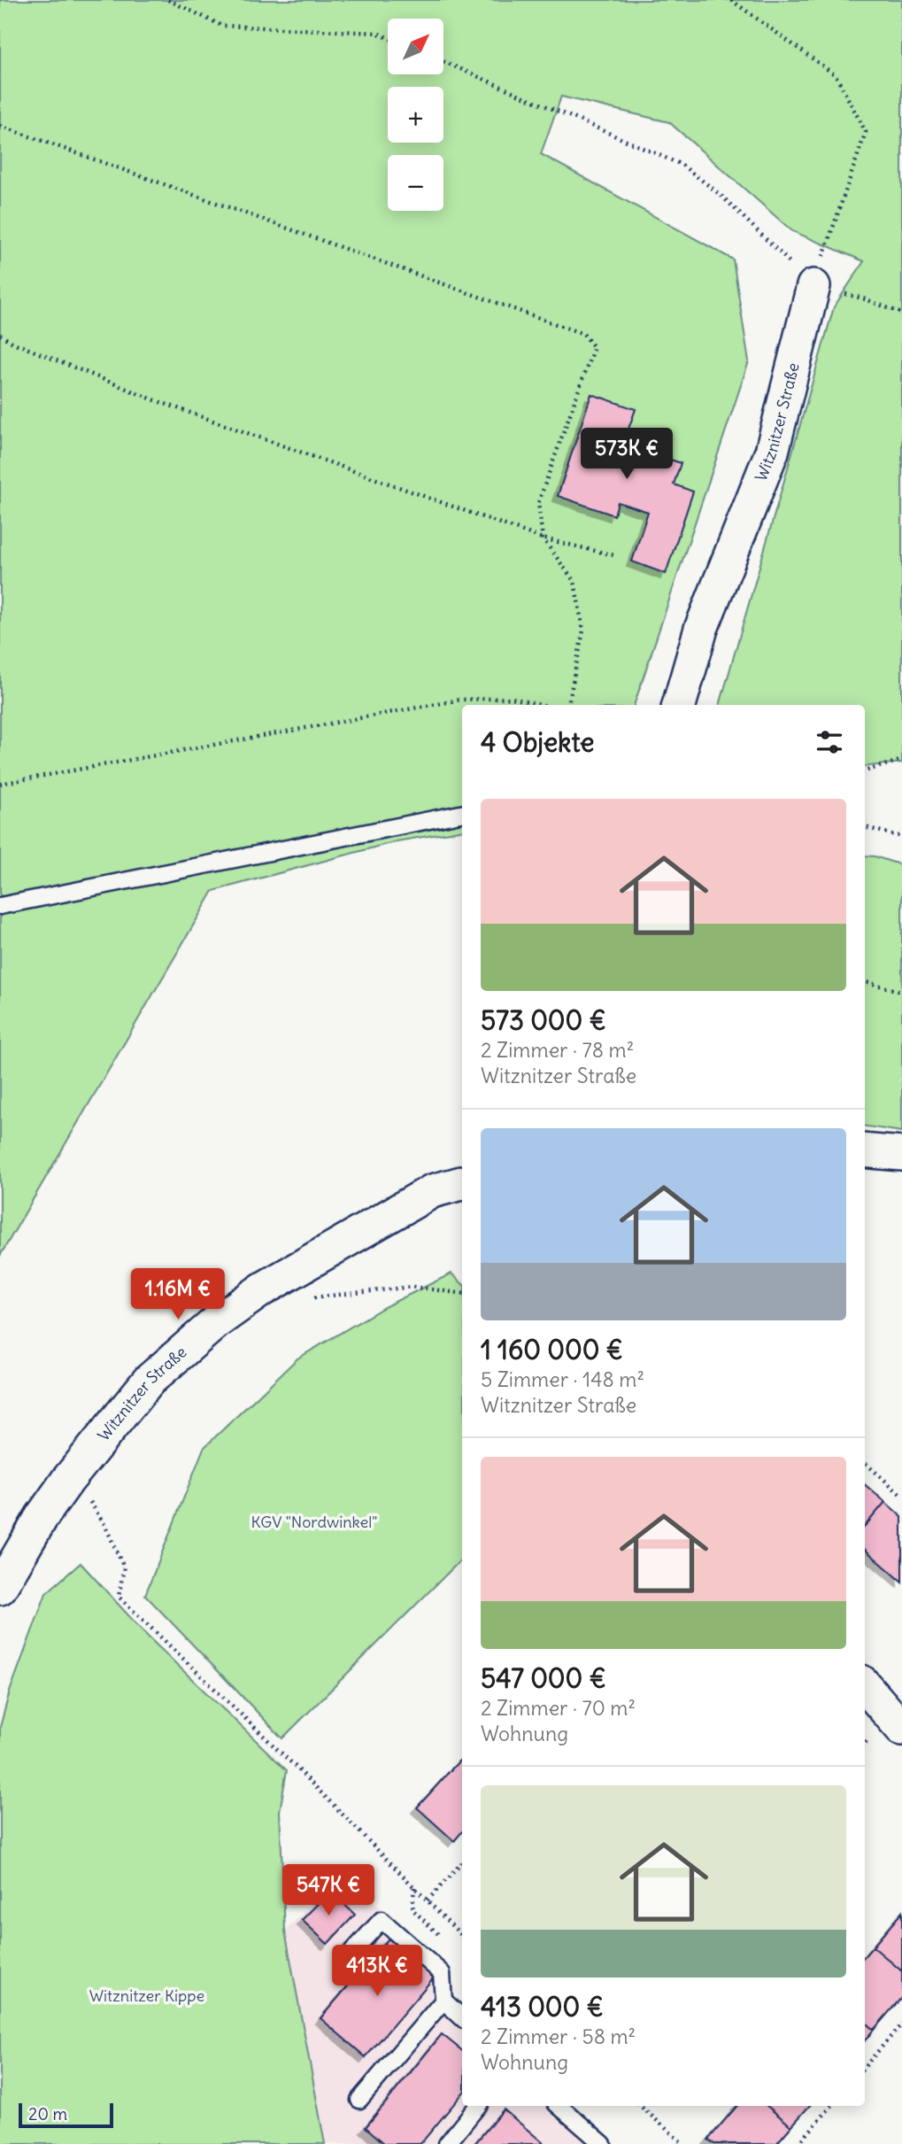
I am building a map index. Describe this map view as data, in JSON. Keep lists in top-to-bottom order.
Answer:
{
  "streets": {
    "street": ["Witznitzer Straße"]
  },
  "parks": ["KGV \"Nordwinkel\"", "Witznitzer Kippe"],
  "scale_bar": "20 m",
  "north": "top right",
  "page": {
    "map_buttons": ["+", "−"],
    "price": [
      "573K €",
      "1.16M €",
      "547K €",
      "413K €"
    ],
    "heading": "4 Objekte",
    "list": [
      {
        "name": "573 000 €",
        "note": "2 Zimmer · 78 m² · Witznitzer Straße"
      },
      {
        "name": "1 160 000 €",
        "note": "5 Zimmer · 148 m² · Witznitzer Straße"
      },
      {
        "name": "547 000 €",
        "note": "2 Zimmer · 70 m² · Wohnung"
      },
      {
        "name": "413 000 €",
        "note": "2 Zimmer · 58 m² · Wohnung"
      }
    ],
    "scale": "20 m"
  }
}
